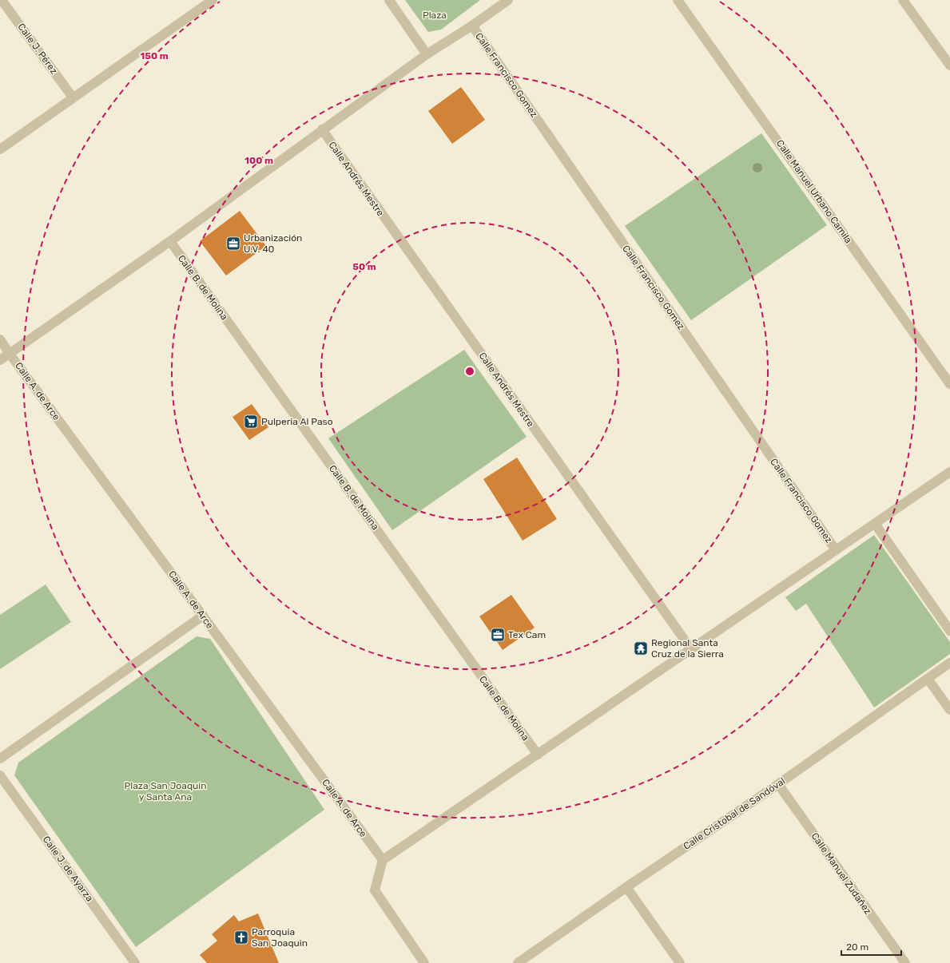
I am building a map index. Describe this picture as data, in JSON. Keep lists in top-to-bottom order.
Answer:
{
  "streets": {
    "street": [
      "Calle J. Pérez",
      "Calle Francisco Gomez",
      "Calle Andrés Mestre",
      "Calle Manuel Urbano Camila",
      "Calle B. de Molina",
      "Calle A. de Arce",
      "Calle Cristobal de Sandóval",
      "Calle J. de Ayarza",
      "Calle Manuel Zudañez"
    ]
  },
  "crossings": [
    ["Calle Cristobal de Sandóval", "Calle Manuel Zudañez"]
  ],
  "parks": ["Plaza", "Plaza San Joaquin y Santa Ana"],
  "places": {
    "office": ["Urbanización U.V. 40", "Tex Cam"],
    "supermarket": ["Pulperia Al Paso"],
    "temple": ["Regional Santa Cruz de la Sierra"],
    "church": ["Parroquia San Joaquin"]
  },
  "scale_bar": "20 m",
  "rings": ["150 m", "100 m", "50 m"]
}
